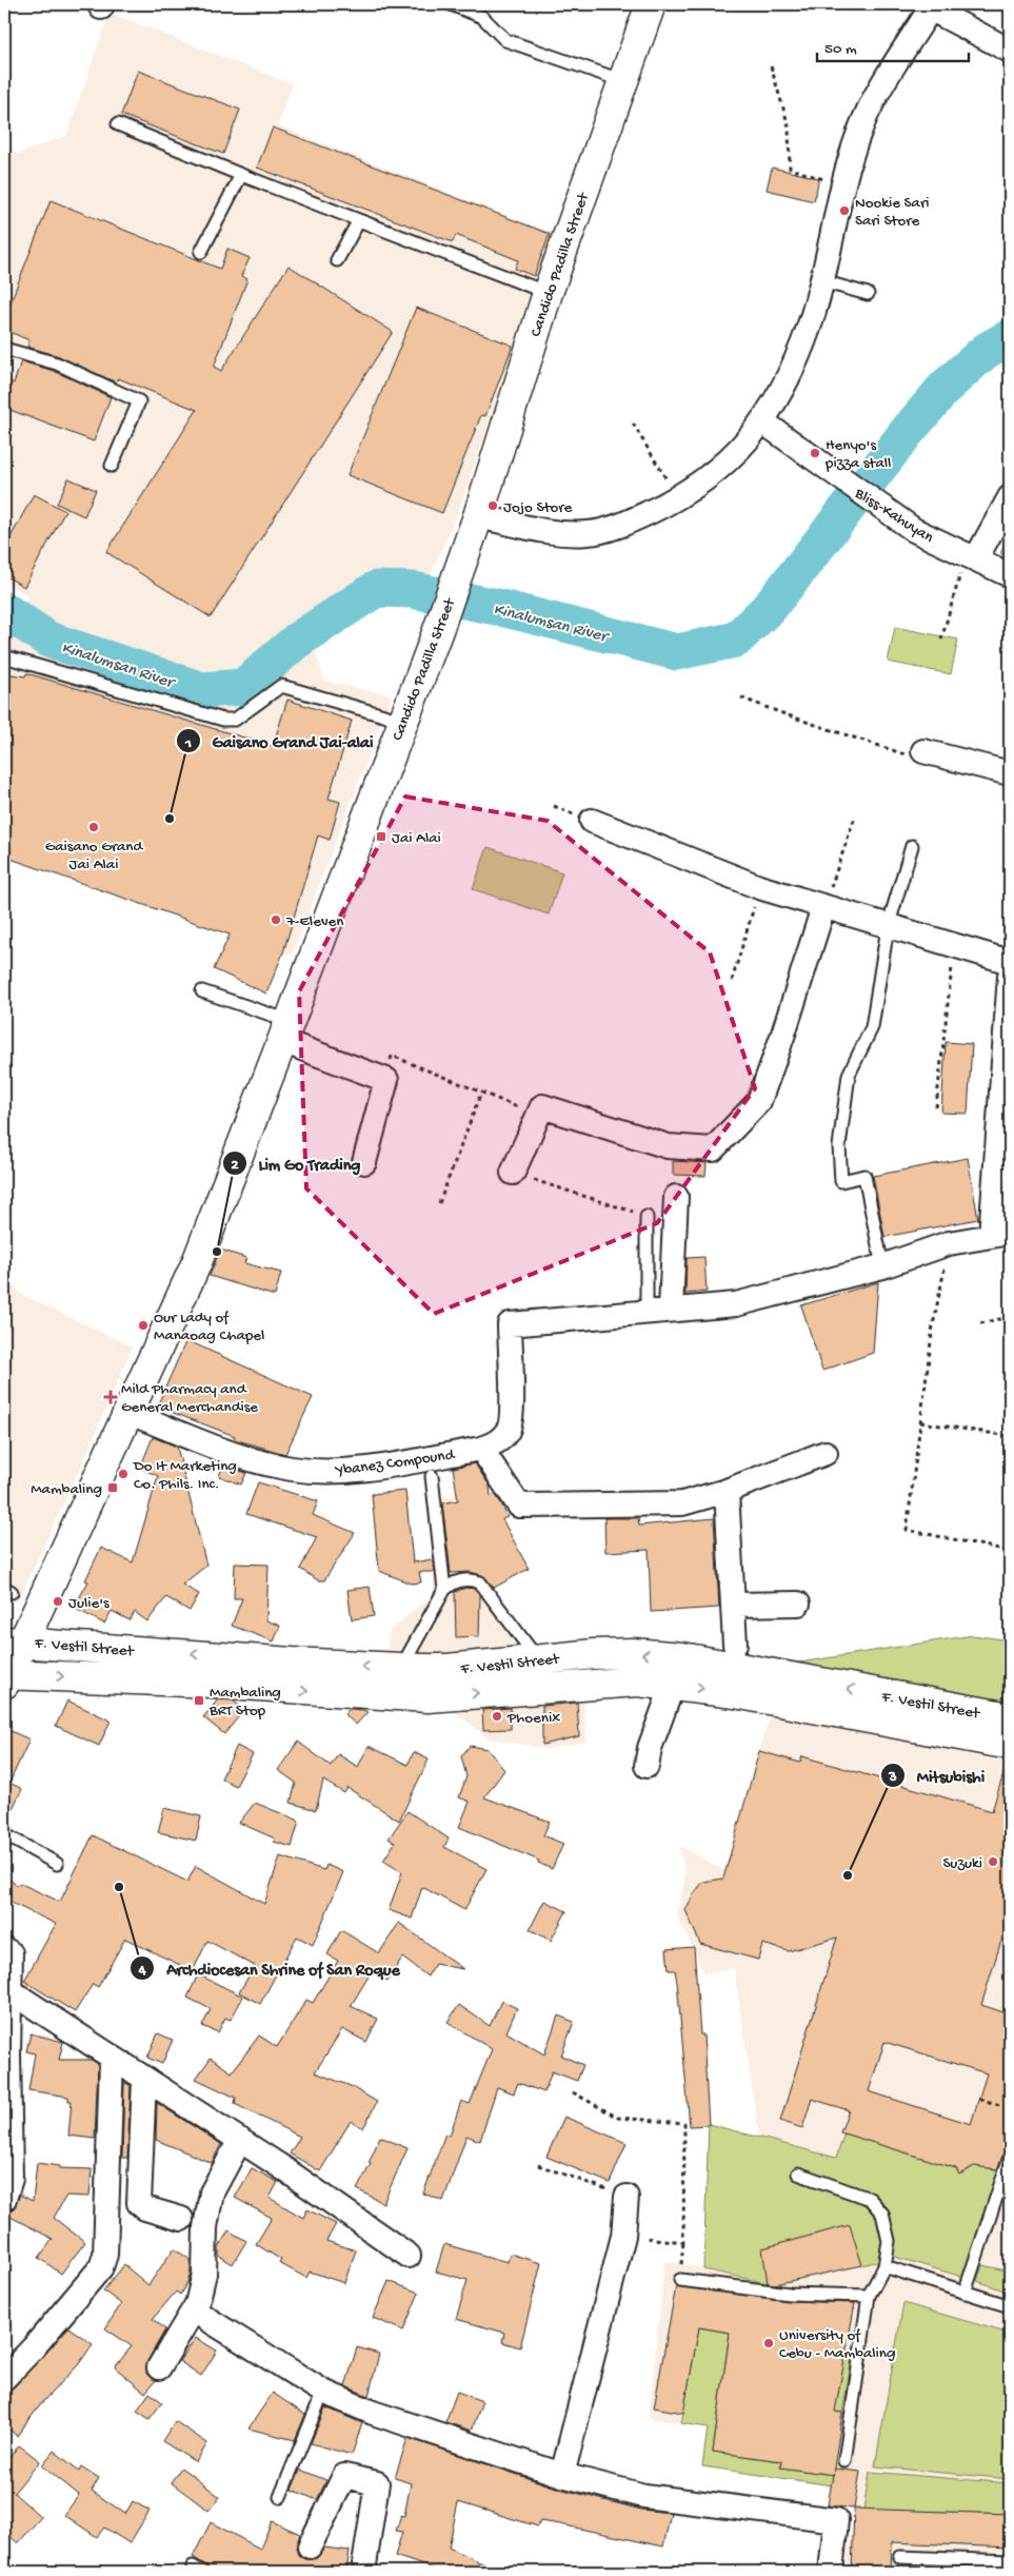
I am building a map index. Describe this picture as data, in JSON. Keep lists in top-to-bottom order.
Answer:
{
  "streets": {
    "main road": ["Candido Padilla Street", "F. Vestil Street"],
    "street": ["Bliss-Kahuyan", "Ybanez Compound"]
  },
  "crossings": [
    ["Candido Padilla Street", "Ybanez Compound"],
    ["Candido Padilla Street", "F. Vestil Street"]
  ],
  "water": ["Kinalumsan River"],
  "places": {
    "other": [
      "Nookie Sari Sari Store",
      "Henyo's pizza stall",
      "Jojo Store",
      "Gaisano Grand Jai-alai",
      "Gaisano Grand Jai Alai",
      "7-Eleven",
      "Lim Go Trading",
      "Our Lady of Manaoag Chapel",
      "Do It Marketing Co. Phils. Inc.",
      "Julie's",
      "Phoenix",
      "Suzuki",
      "Mitsubishi",
      "Archdiocesan Shrine of San Roque",
      "University of Cebu - Mambaling"
    ],
    "transit": ["Jai Alai", "Mambaling", "Mambaling BRT Stop"],
    "health": ["Mild Pharmacy and General Merchandise"]
  },
  "scale_bar": "50 m"
}
